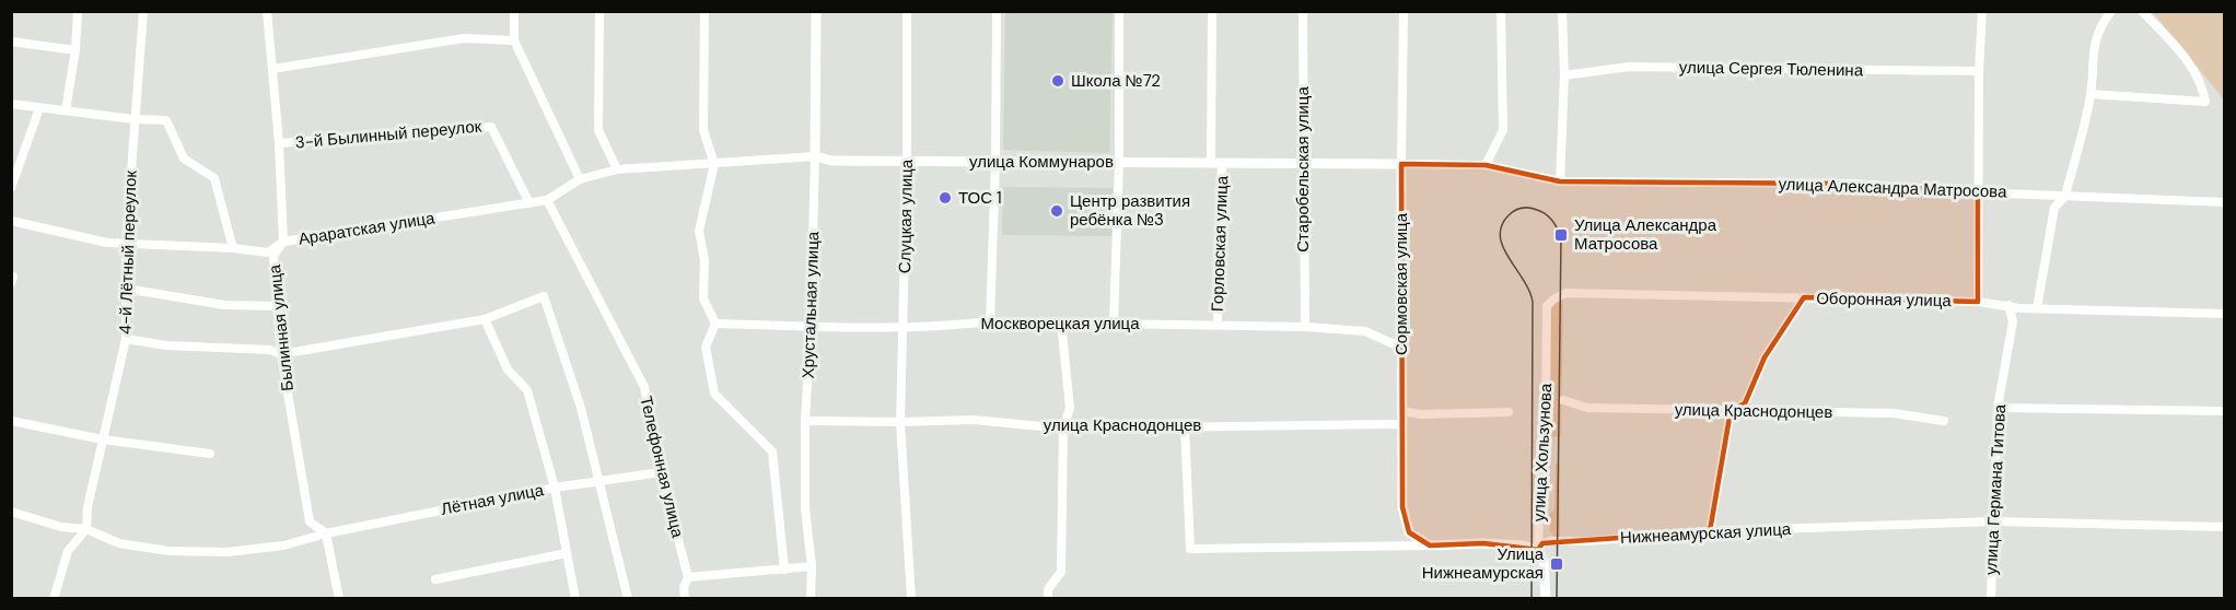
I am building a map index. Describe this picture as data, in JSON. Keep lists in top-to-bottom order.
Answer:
{
  "streets": {
    "street": [
      "улица Сергея Тюленина",
      "3-й Былинный переулок",
      "улица Коммунаров",
      "Старобельская улица",
      "улица Александра Матросова",
      "Слуцкая улица",
      "Араратская улица",
      "Горловская улица",
      "4-й Лётный переулок",
      "Сормовская улица",
      "Оборонная улица",
      "Хрустальная улица",
      "Москворецкая улица",
      "Былинная улица",
      "улица Краснодонцев",
      "улица Хользунова",
      "Телефонная улица",
      "улица Германа Титова",
      "Лётная улица",
      "Нижнеамурская улица"
    ]
  },
  "crossings": [
    ["3-й Былинный переулок", "улица Коммунаров"],
    ["3-й Былинный переулок", "Араратская улица"],
    ["3-й Былинный переулок", "Былинная улица"],
    ["улица Коммунаров", "Старобельская улица"],
    ["улица Коммунаров", "улица Александра Матросова"],
    ["улица Коммунаров", "Слуцкая улица"],
    ["улица Коммунаров", "Араратская улица"],
    ["улица Коммунаров", "Горловская улица"],
    ["улица Коммунаров", "Сормовская улица"],
    ["улица Коммунаров", "Хрустальная улица"],
    ["улица Коммунаров", "Телефонная улица"],
    ["Старобельская улица", "Москворецкая улица"],
    ["Слуцкая улица", "Москворецкая улица"],
    ["Слуцкая улица", "улица Краснодонцев"],
    ["Араратская улица", "4-й Лётный переулок"],
    ["Араратская улица", "Былинная улица"],
    ["Горловская улица", "Москворецкая улица"],
    ["4-й Лётный переулок", "Лётная улица"],
    ["Сормовская улица", "Москворецкая улица"],
    ["Сормовская улица", "улица Краснодонцев"],
    ["Сормовская улица", "Нижнеамурская улица"],
    ["Оборонная улица", "улица Хользунова"],
    ["Оборонная улица", "улица Германа Титова"],
    ["Хрустальная улица", "Москворецкая улица"],
    ["Хрустальная улица", "улица Краснодонцев"],
    ["Былинная улица", "Лётная улица"],
    ["улица Краснодонцев", "Нижнеамурская улица"],
    ["улица Хользунова", "Нижнеамурская улица"],
    ["Телефонная улица", "Лётная улица"],
    ["улица Германа Титова", "Нижнеамурская улица"]
  ],
  "places": {
    "other": ["Школа №72", "ТОС 1", "Центр развития ребёнка №3"],
    "transit": ["Улица Александра Матросова", "Улица Нижнеамурская"]
  }
}
